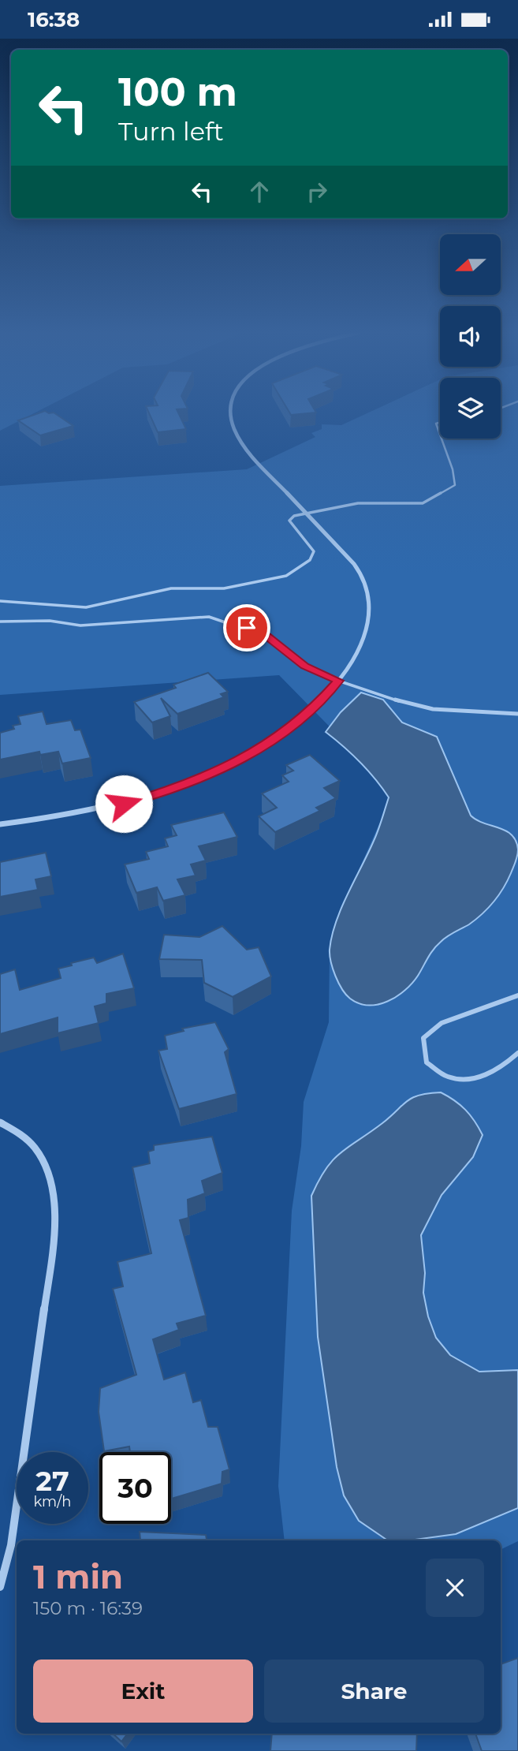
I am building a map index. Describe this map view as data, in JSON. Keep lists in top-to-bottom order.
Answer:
{
  "north": "left",
  "page": {
    "status": "16:38",
    "turn": ["100 m", "Turn left"],
    "speed": "27 km/h",
    "limit": "30",
    "heading": ["1 min", "150 m · 16:39"],
    "buttons": ["Exit", "Share"]
  }
}
